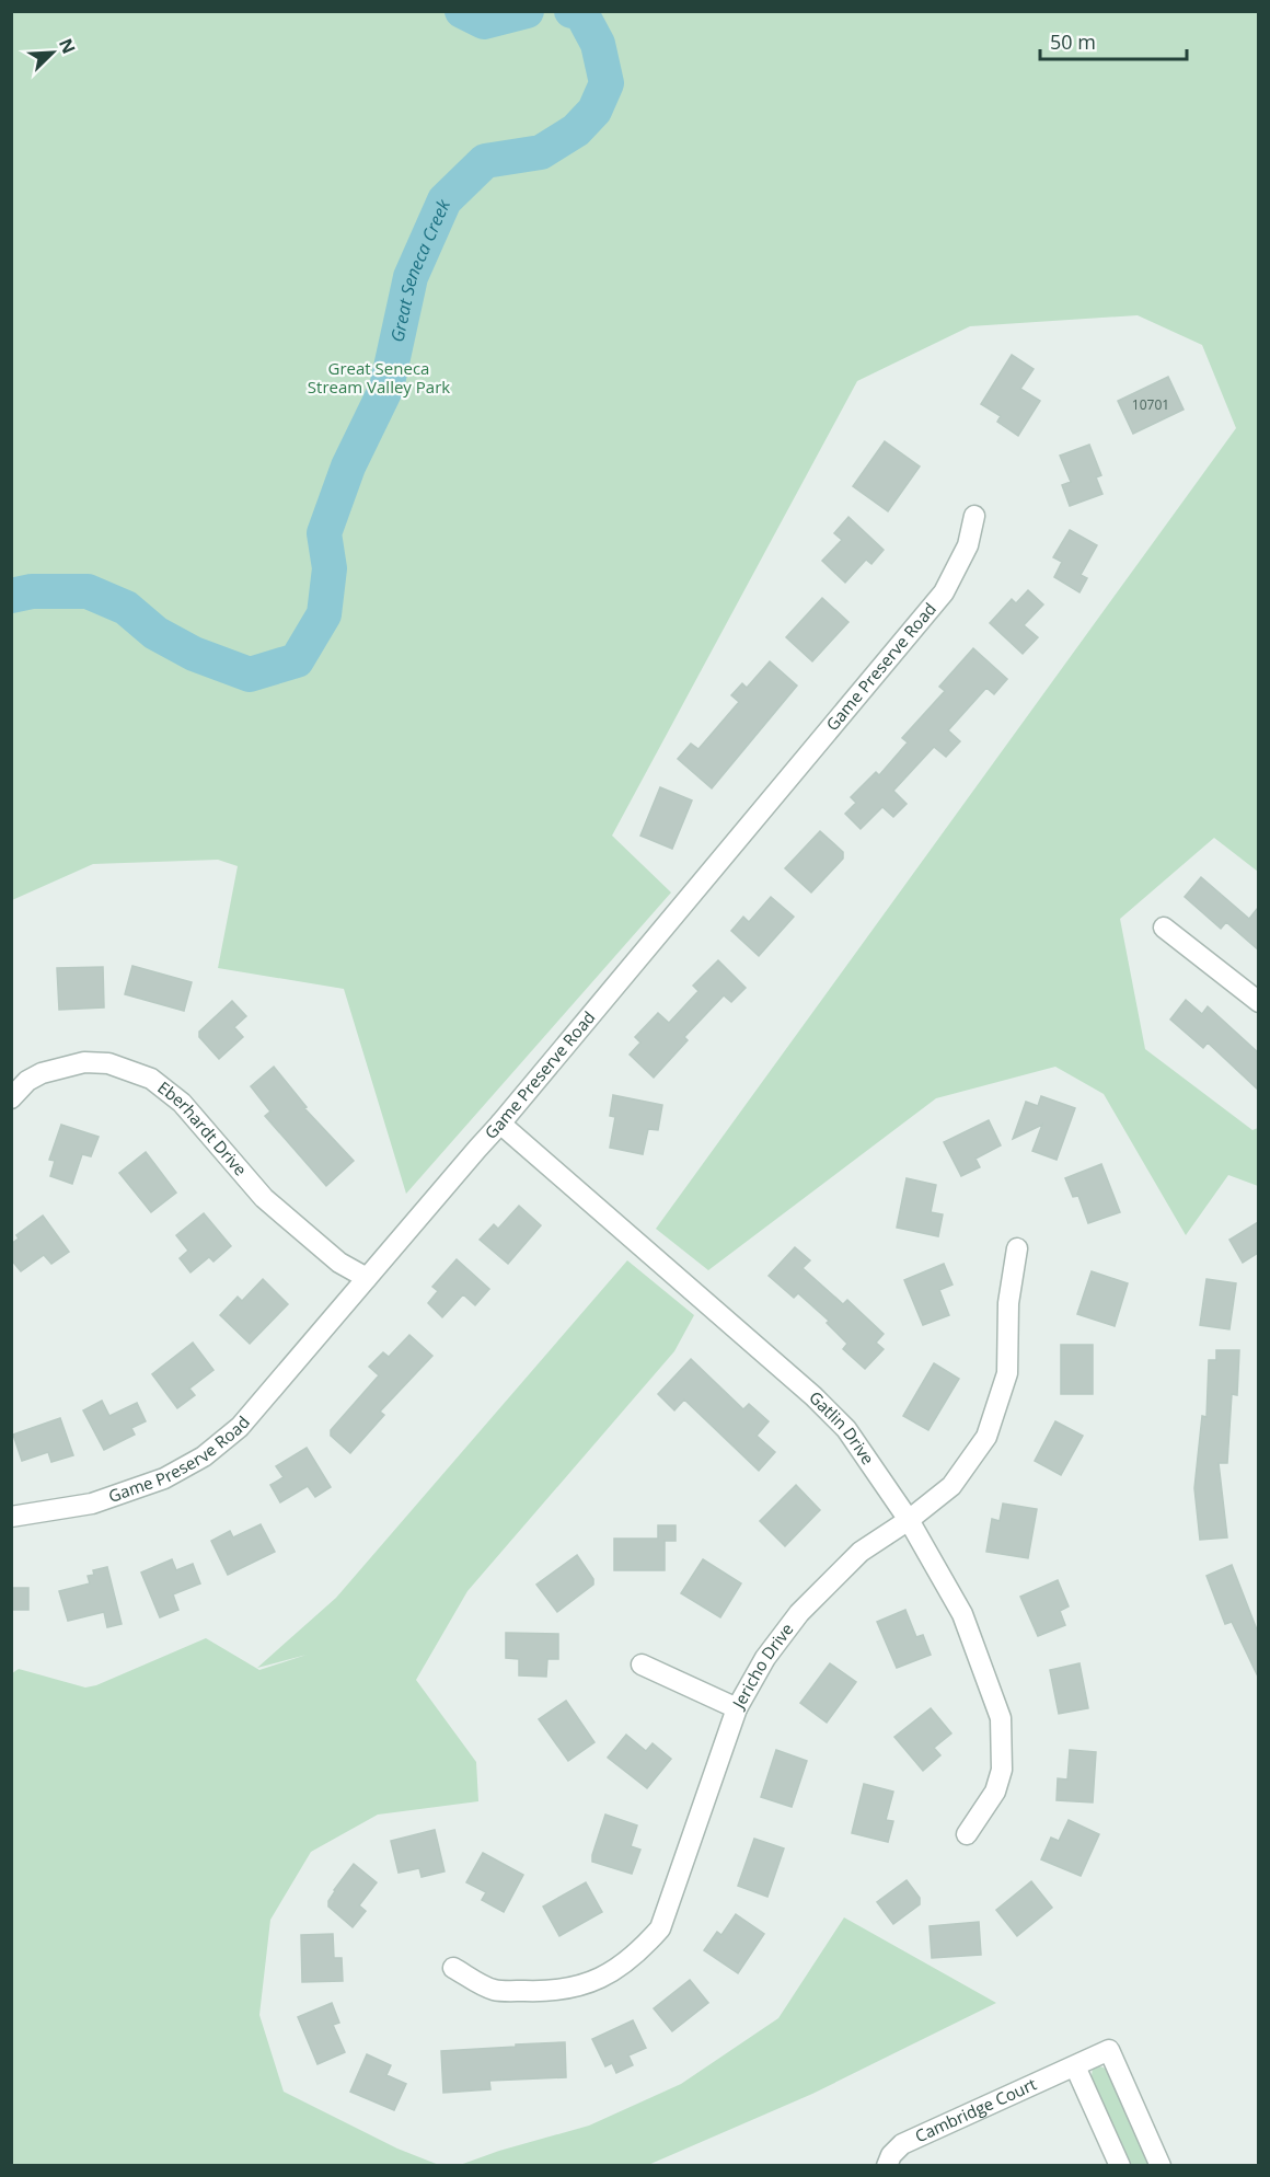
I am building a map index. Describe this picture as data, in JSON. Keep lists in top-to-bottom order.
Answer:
{
  "streets": {
    "street": [
      "Game Preserve Road",
      "Eberhardt Drive",
      "Gatlin Drive",
      "Jericho Drive",
      "Cambridge Court"
    ]
  },
  "crossings": [
    ["Game Preserve Road", "Eberhardt Drive"],
    ["Game Preserve Road", "Gatlin Drive"],
    ["Gatlin Drive", "Jericho Drive"]
  ],
  "water": ["Great Seneca Creek"],
  "parks": ["Great Seneca Stream Valley Park"],
  "house_numbers": ["10701"],
  "scale_bar": "50 m",
  "north": "top right"
}
